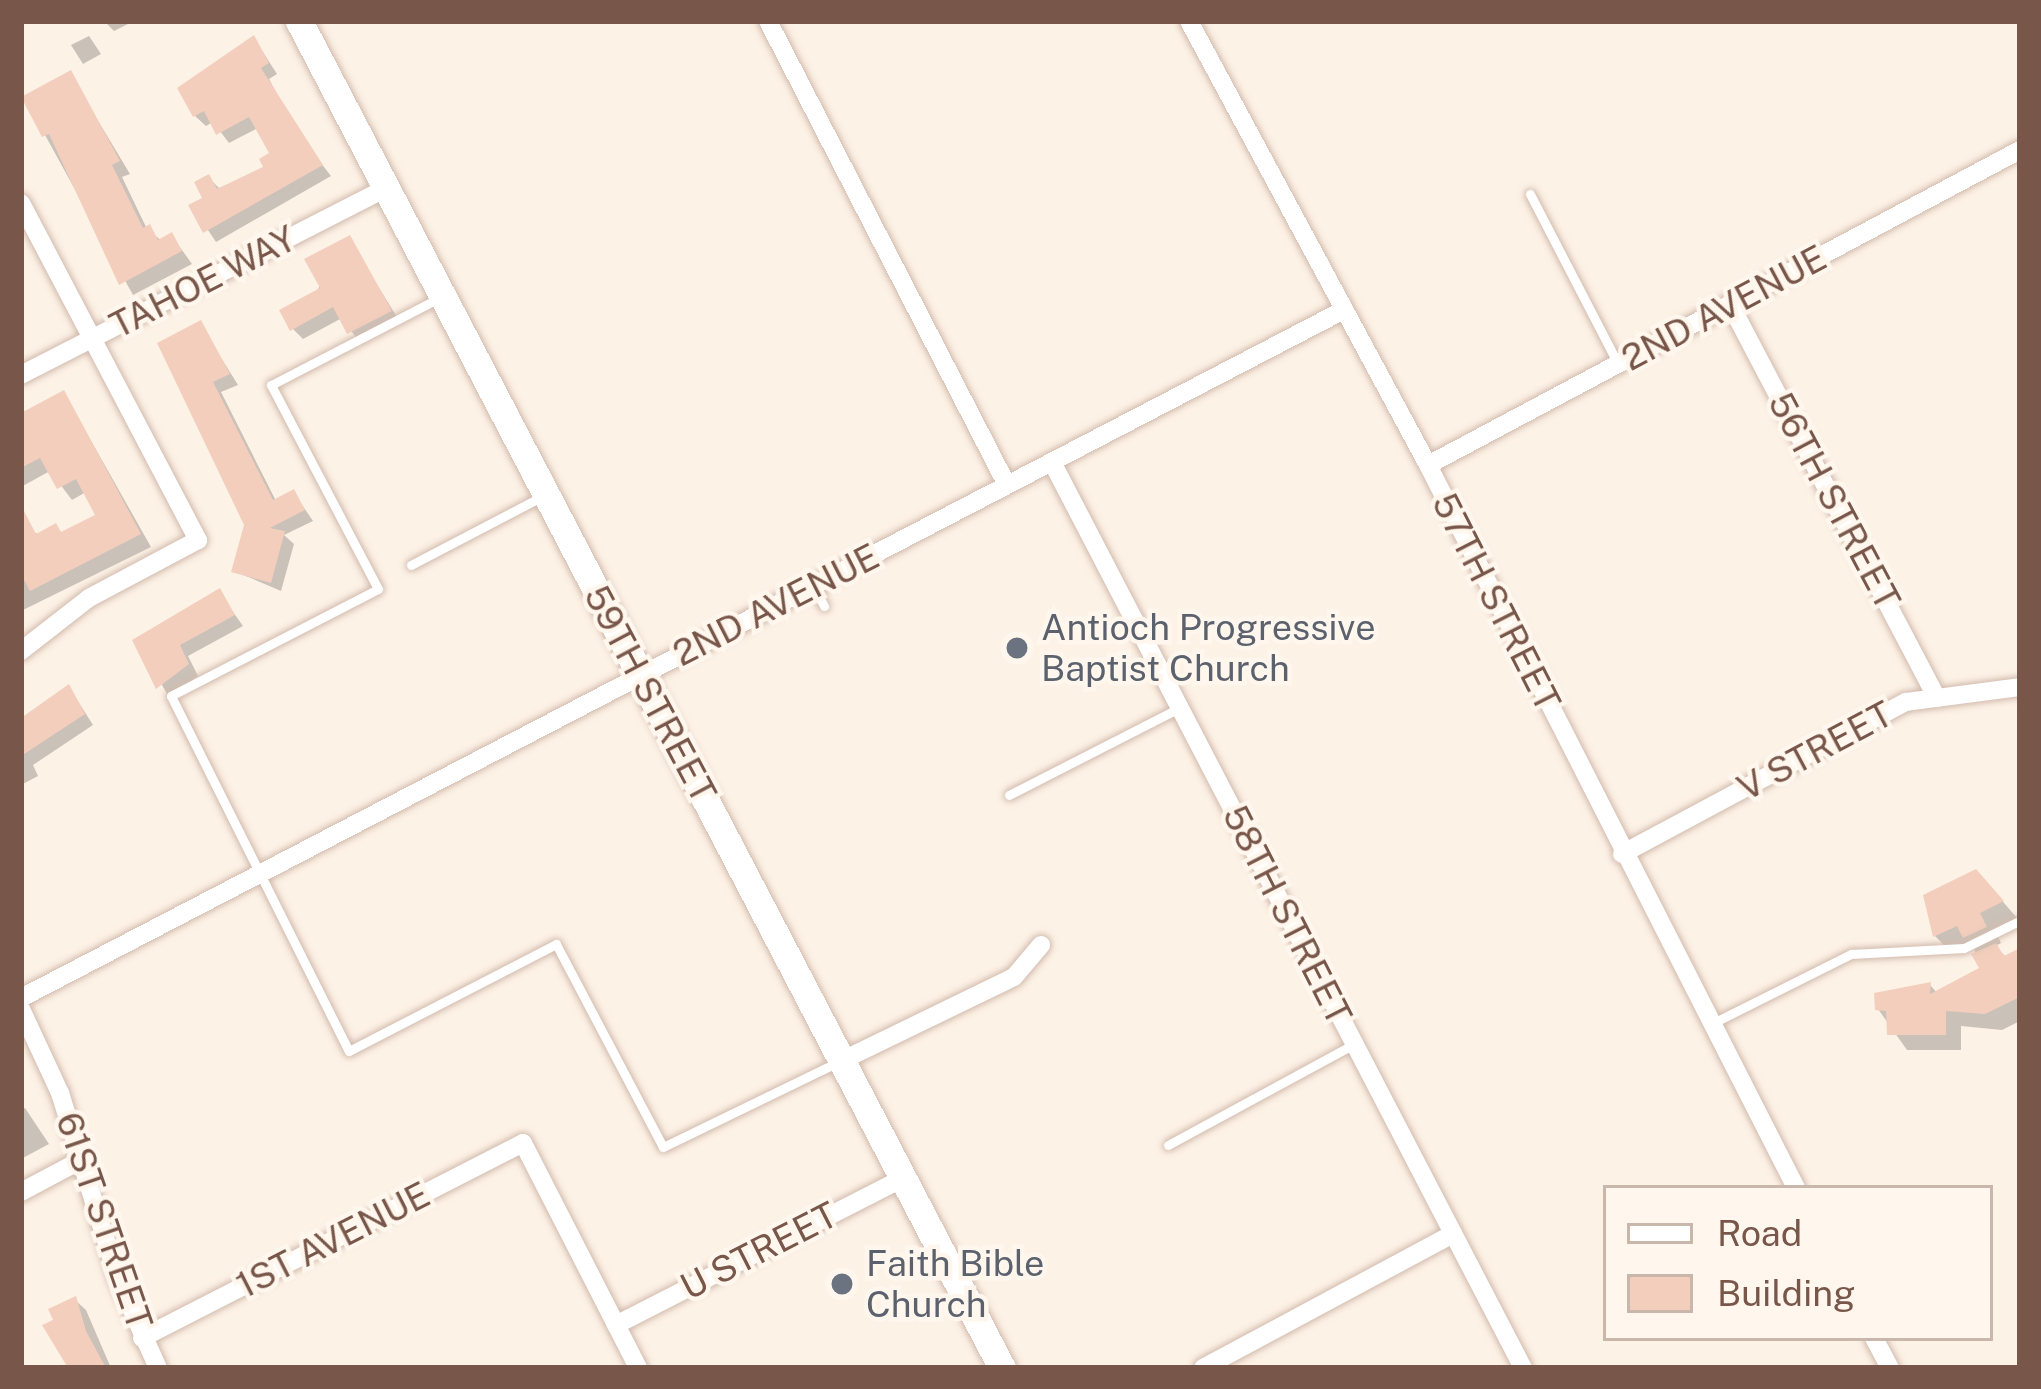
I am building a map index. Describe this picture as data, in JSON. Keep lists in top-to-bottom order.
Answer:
{
  "streets": {
    "street": [
      "TAHOE WAY",
      "2ND AVENUE",
      "56TH STREET",
      "57TH STREET",
      "59TH STREET",
      "V STREET",
      "58TH STREET",
      "61ST STREET",
      "1ST AVENUE",
      "U STREET"
    ]
  },
  "crossings": [
    ["TAHOE WAY", "59TH STREET"],
    ["2ND AVENUE", "56TH STREET"],
    ["2ND AVENUE", "57TH STREET"],
    ["2ND AVENUE", "59TH STREET"],
    ["2ND AVENUE", "58TH STREET"],
    ["56TH STREET", "V STREET"],
    ["57TH STREET", "V STREET"],
    ["59TH STREET", "U STREET"],
    ["61ST STREET", "1ST AVENUE"],
    ["1ST AVENUE", "U STREET"]
  ],
  "places": ["Antioch Progressive Baptist Church", "Faith Bible Church"],
  "legend": ["Road", "Building"]
}
